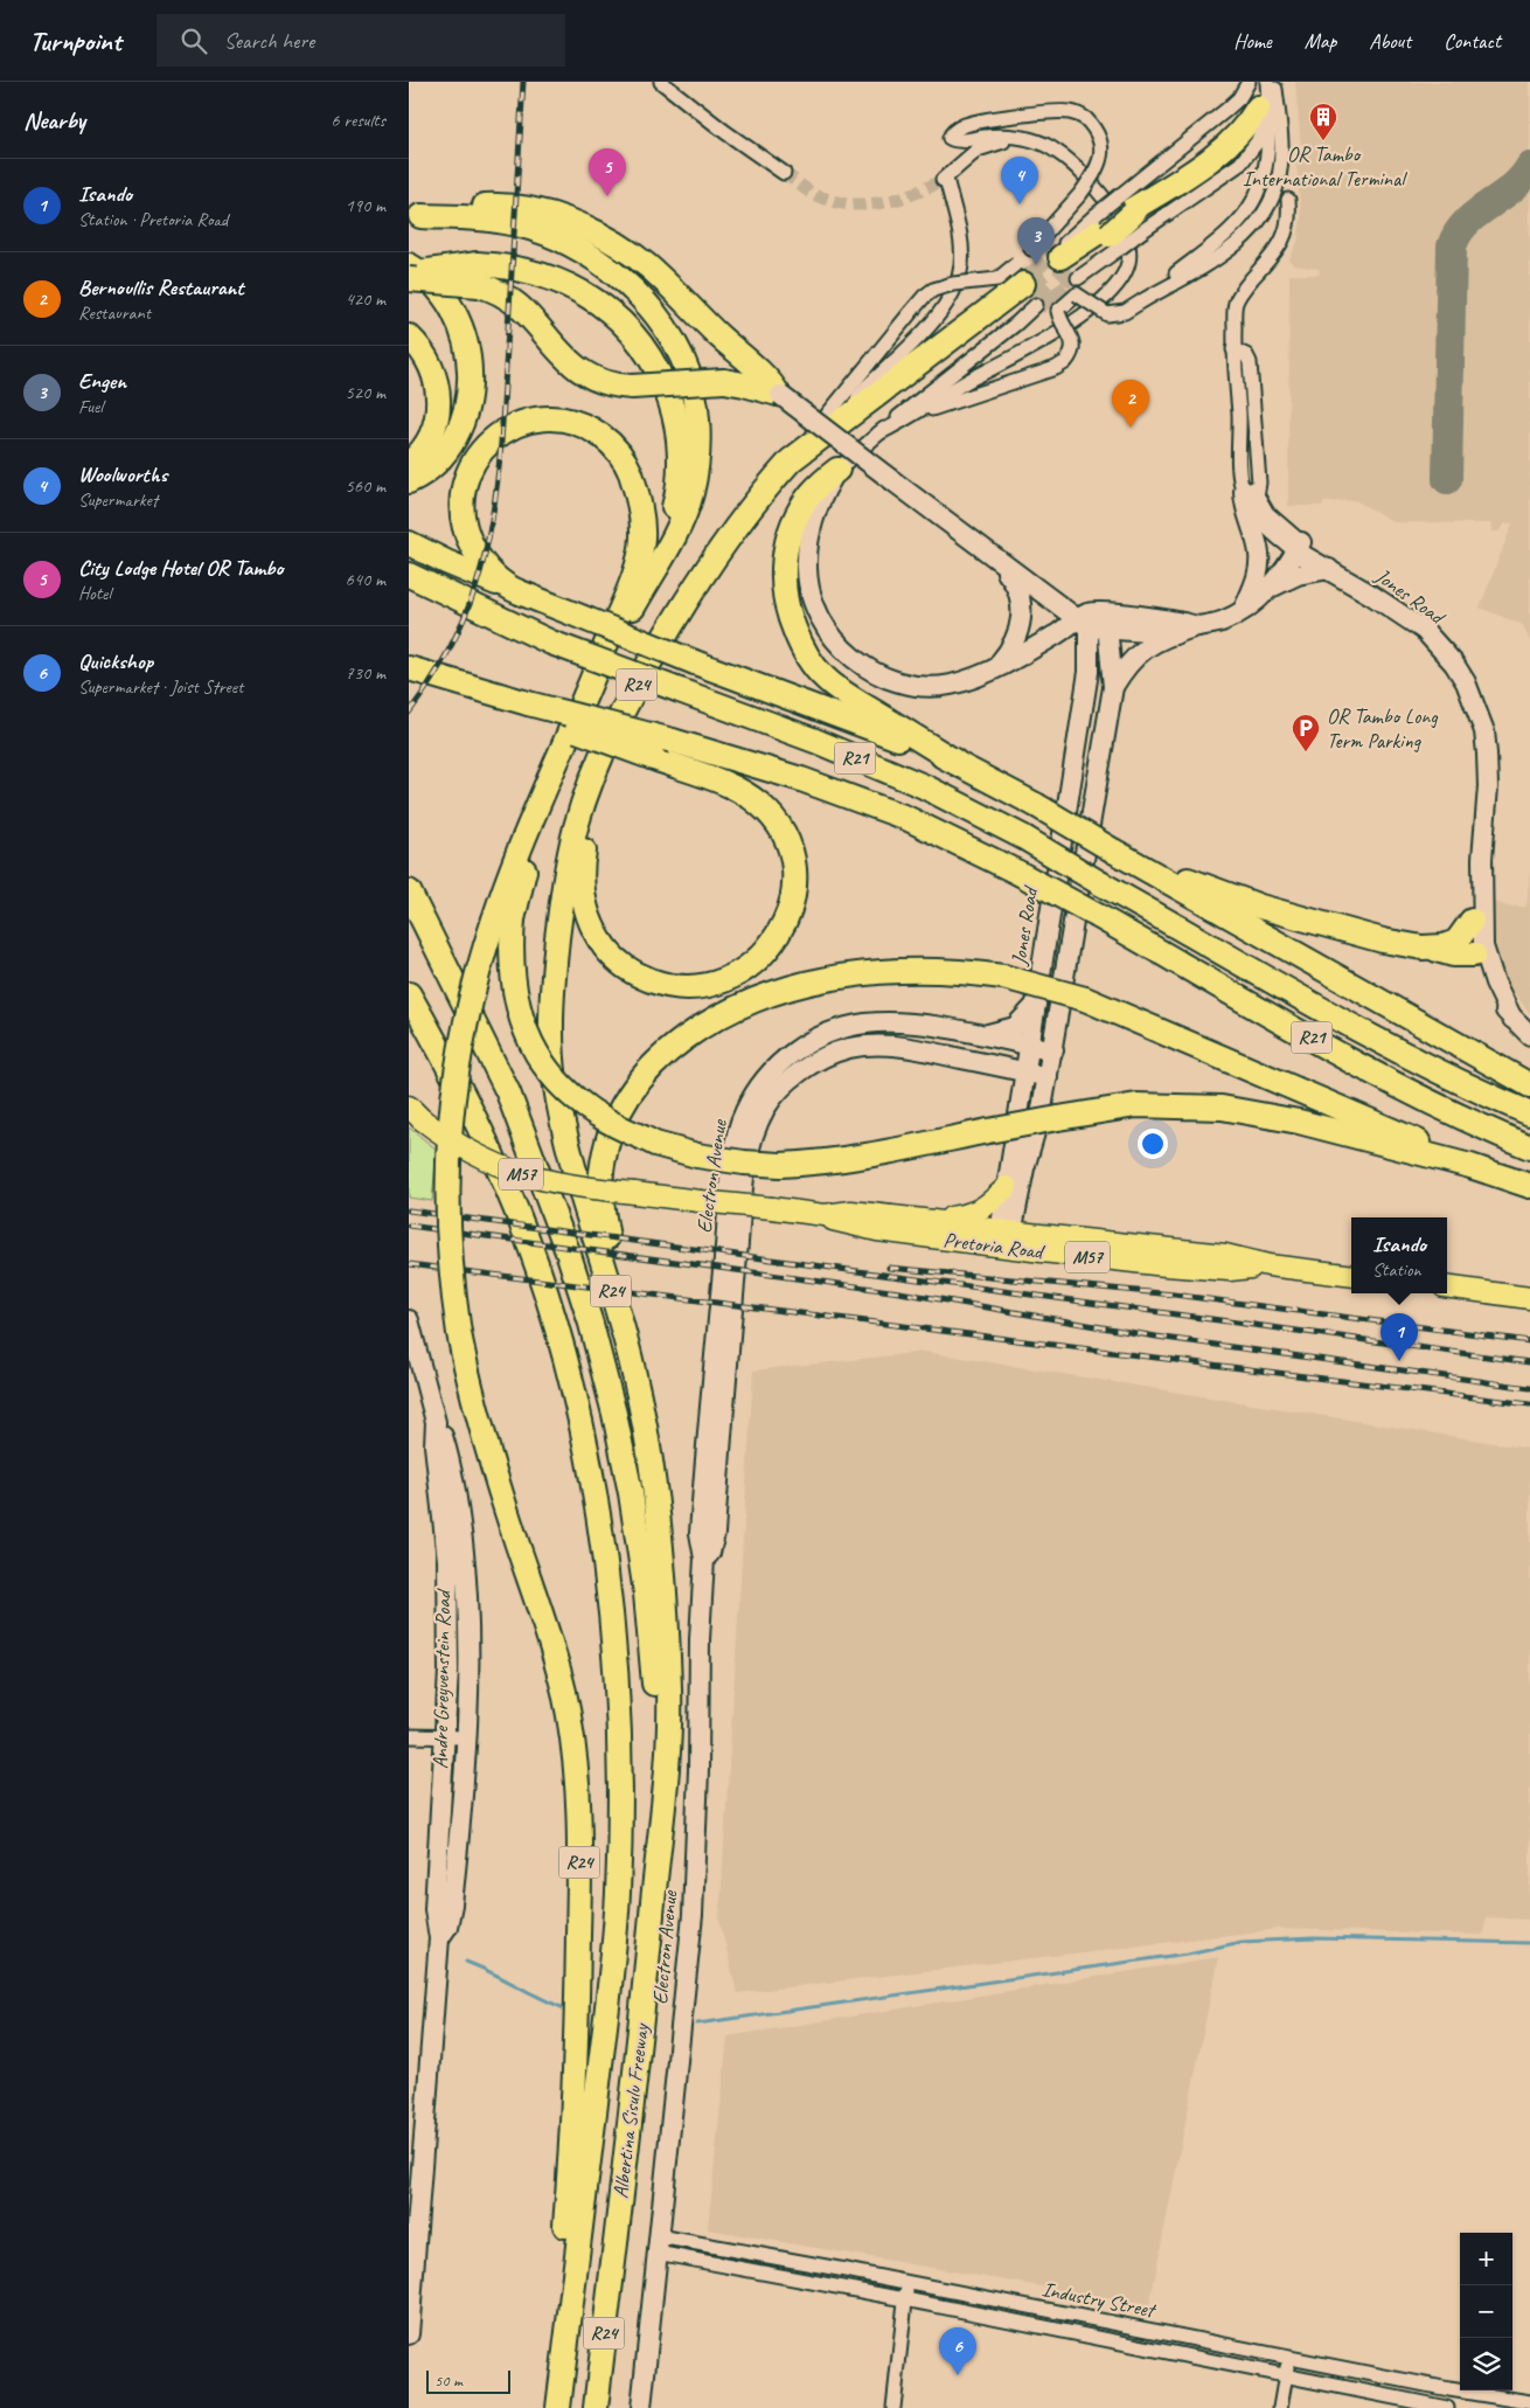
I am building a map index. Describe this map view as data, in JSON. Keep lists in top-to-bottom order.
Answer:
{
  "streets": {
    "highway": ["R24", "R21", "Albertina Sisulu Freeway"],
    "main road": [
      "Jones Road",
      "M57",
      "Electron Avenue",
      "Pretoria Road",
      "Andre Greyvenstein Road"
    ],
    "street": ["Industry Street"]
  },
  "crossings": [
    ["Jones Road", "Electron Avenue"],
    ["Jones Road", "Pretoria Road"],
    ["R24", "Albertina Sisulu Freeway"],
    ["Electron Avenue", "Industry Street"]
  ],
  "places": {
    "building": ["OR Tambo International Terminal"],
    "parking": ["OR Tambo Long Term Parking"]
  },
  "scale_bar": "50 m",
  "page": {
    "header": "Turnpoint",
    "search": "Search here",
    "nav": [
      "Home",
      "Map",
      "About",
      "Contact"
    ],
    "heading": ["Nearby", "6 results"],
    "pins": [
      "5",
      "4",
      "3",
      "2",
      "1",
      "6"
    ],
    "list": [
      {
        "mark": "1",
        "name": "Isando",
        "note": "Station · Pretoria Road",
        "value": "190 m"
      },
      {
        "mark": "2",
        "name": "Bernoullis Restaurant",
        "note": "Restaurant",
        "value": "420 m"
      },
      {
        "mark": "3",
        "name": "Engen",
        "note": "Fuel",
        "value": "520 m"
      },
      {
        "mark": "4",
        "name": "Woolworths",
        "note": "Supermarket",
        "value": "560 m"
      },
      {
        "mark": "5",
        "name": "City Lodge Hotel OR Tambo",
        "note": "Hotel",
        "value": "640 m"
      },
      {
        "mark": "6",
        "name": "Quickshop",
        "note": "Supermarket · Joist Street",
        "value": "730 m"
      }
    ],
    "popup": ["Isando", "Station"],
    "map_buttons": ["+", "−"],
    "scale": "50 m"
  }
}
